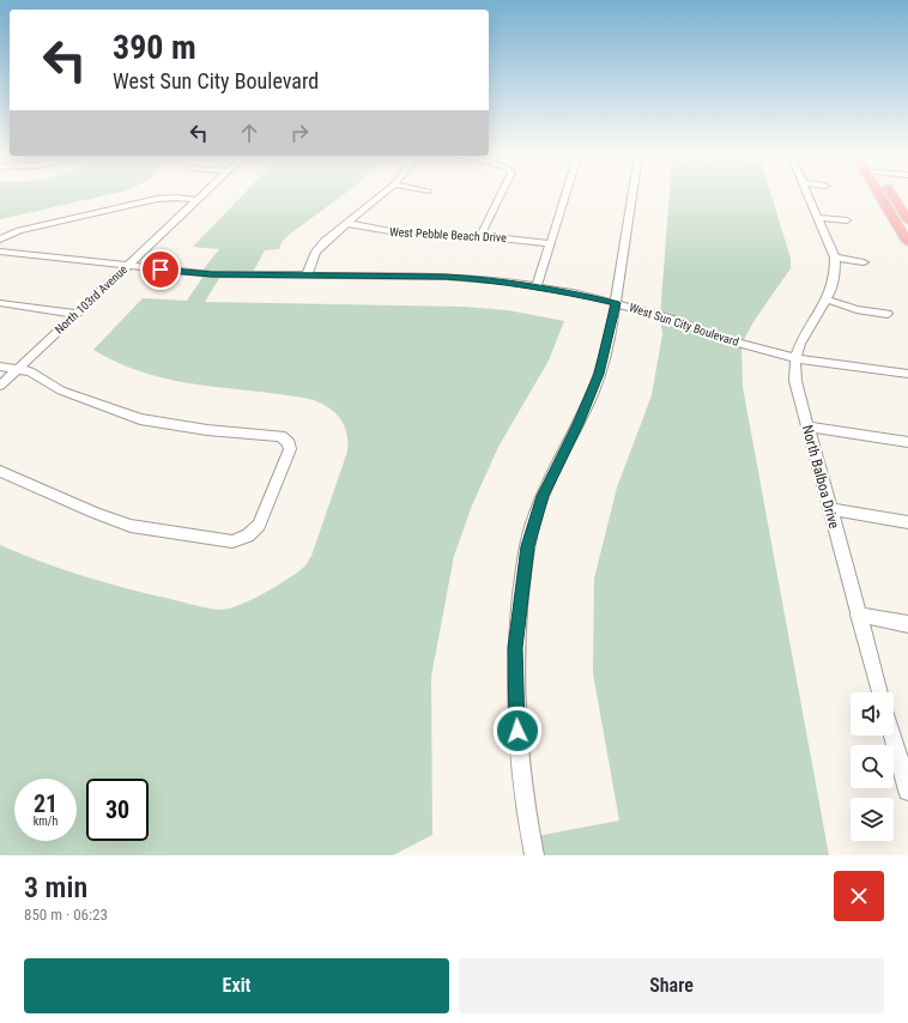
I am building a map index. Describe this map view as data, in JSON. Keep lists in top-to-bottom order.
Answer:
{
  "streets": {
    "street": [
      "West Pebble Beach Drive",
      "North 103rd Avenue",
      "West Sun City Boulevard",
      "North Balboa Drive"
    ]
  },
  "crossings": [
    ["North 103rd Avenue", "West Sun City Boulevard"],
    ["West Sun City Boulevard", "North Balboa Drive"]
  ],
  "page": {
    "turn": ["390 m", "West Sun City Boulevard"],
    "speed": "21 km/h",
    "limit": "30",
    "heading": ["3 min", "850 m · 06:23"],
    "buttons": ["Exit", "Share"]
  }
}
